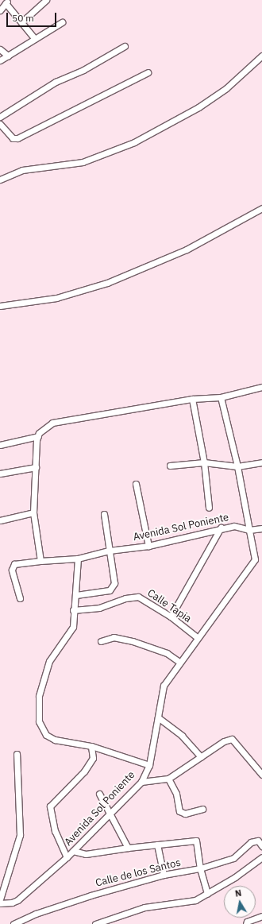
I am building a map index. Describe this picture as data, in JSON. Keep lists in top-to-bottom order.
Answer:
{
  "streets": {
    "street": ["Avenida Sol Poniente", "Calle Tapia", "Calle de los Santos"]
  },
  "crossings": [
    ["Avenida Sol Poniente", "Calle Tapia"]
  ],
  "scale_bar": "50 m",
  "north": "top"
}
